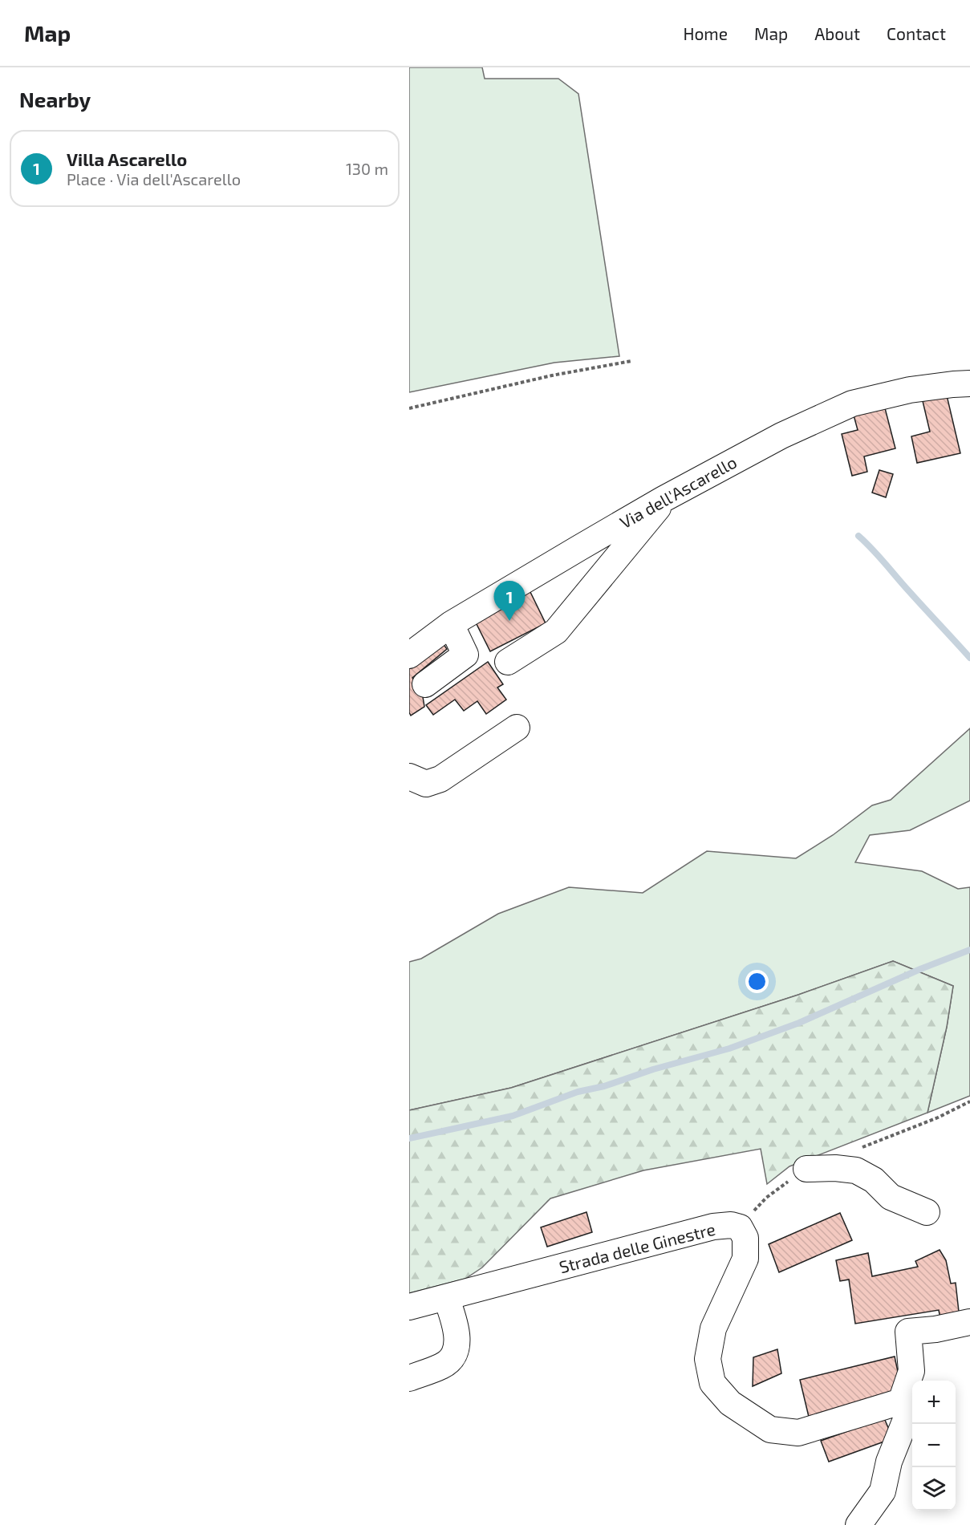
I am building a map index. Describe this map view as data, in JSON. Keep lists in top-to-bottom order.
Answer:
{
  "streets": {
    "street": ["Via dell'Ascarello", "Strada delle Ginestre"]
  },
  "page": {
    "header": "Map",
    "nav": [
      "Home",
      "Map",
      "About",
      "Contact"
    ],
    "heading": "Nearby",
    "list": [
      {
        "mark": "1",
        "name": "Villa Ascarello",
        "note": "Place · Via dell'Ascarello",
        "value": "130 m"
      }
    ],
    "pins": "1",
    "map_buttons": ["+", "−"]
  }
}
